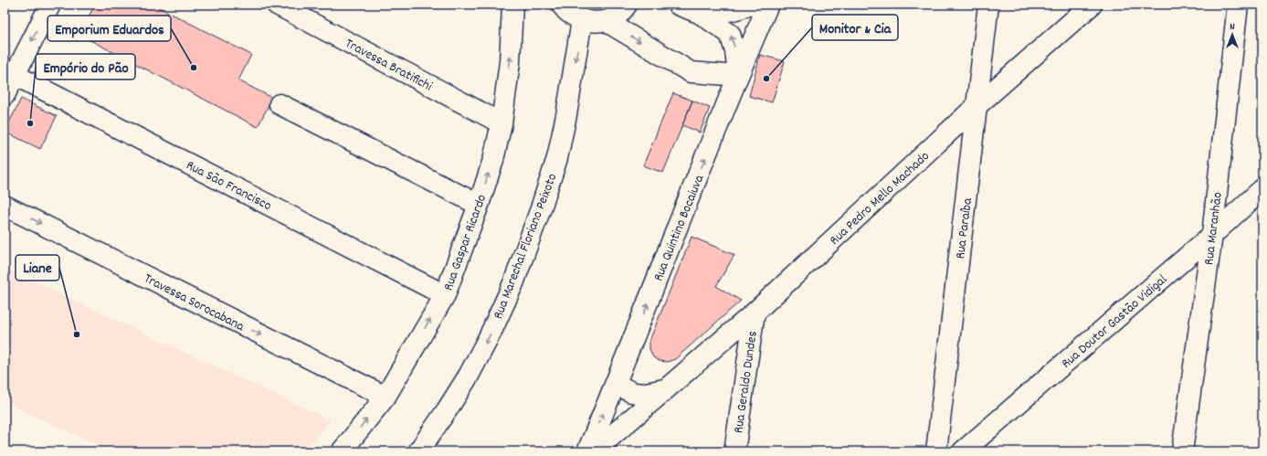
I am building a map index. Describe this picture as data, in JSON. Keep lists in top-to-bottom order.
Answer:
{
  "streets": {
    "street": [
      "Travessa Bratifichi",
      "Rua São Francisco",
      "Rua Pedro Mello Machado",
      "Rua Quintino Bocaiuva",
      "Rua Paraíba",
      "Rua Maranhão",
      "Rua Gaspar Ricardo",
      "Rua Marechal Floriano Peixoto",
      "Travessa Sorocabana",
      "Rua Doutor Gastão Vidigal",
      "Rua Geraldo Dundes"
    ]
  },
  "crossings": [
    ["Travessa Bratifichi", "Rua Gaspar Ricardo"],
    ["Rua São Francisco", "Rua Gaspar Ricardo"],
    ["Rua Pedro Mello Machado", "Rua Quintino Bocaiuva"],
    ["Rua Pedro Mello Machado", "Rua Paraíba"],
    ["Rua Pedro Mello Machado", "Rua Geraldo Dundes"],
    ["Rua Maranhão", "Rua Doutor Gastão Vidigal"],
    ["Rua Gaspar Ricardo", "Travessa Sorocabana"]
  ],
  "one_way": [
    "Rua Quintino Bocaiuva",
    "Rua Gaspar Ricardo",
    "Rua Marechal Floriano Peixoto",
    "Travessa Sorocabana"
  ],
  "places": [
    "Emporium Eduardos",
    "Monitor & Cia",
    "Empório do Pão",
    "Liane"
  ],
  "north": "top"
}
